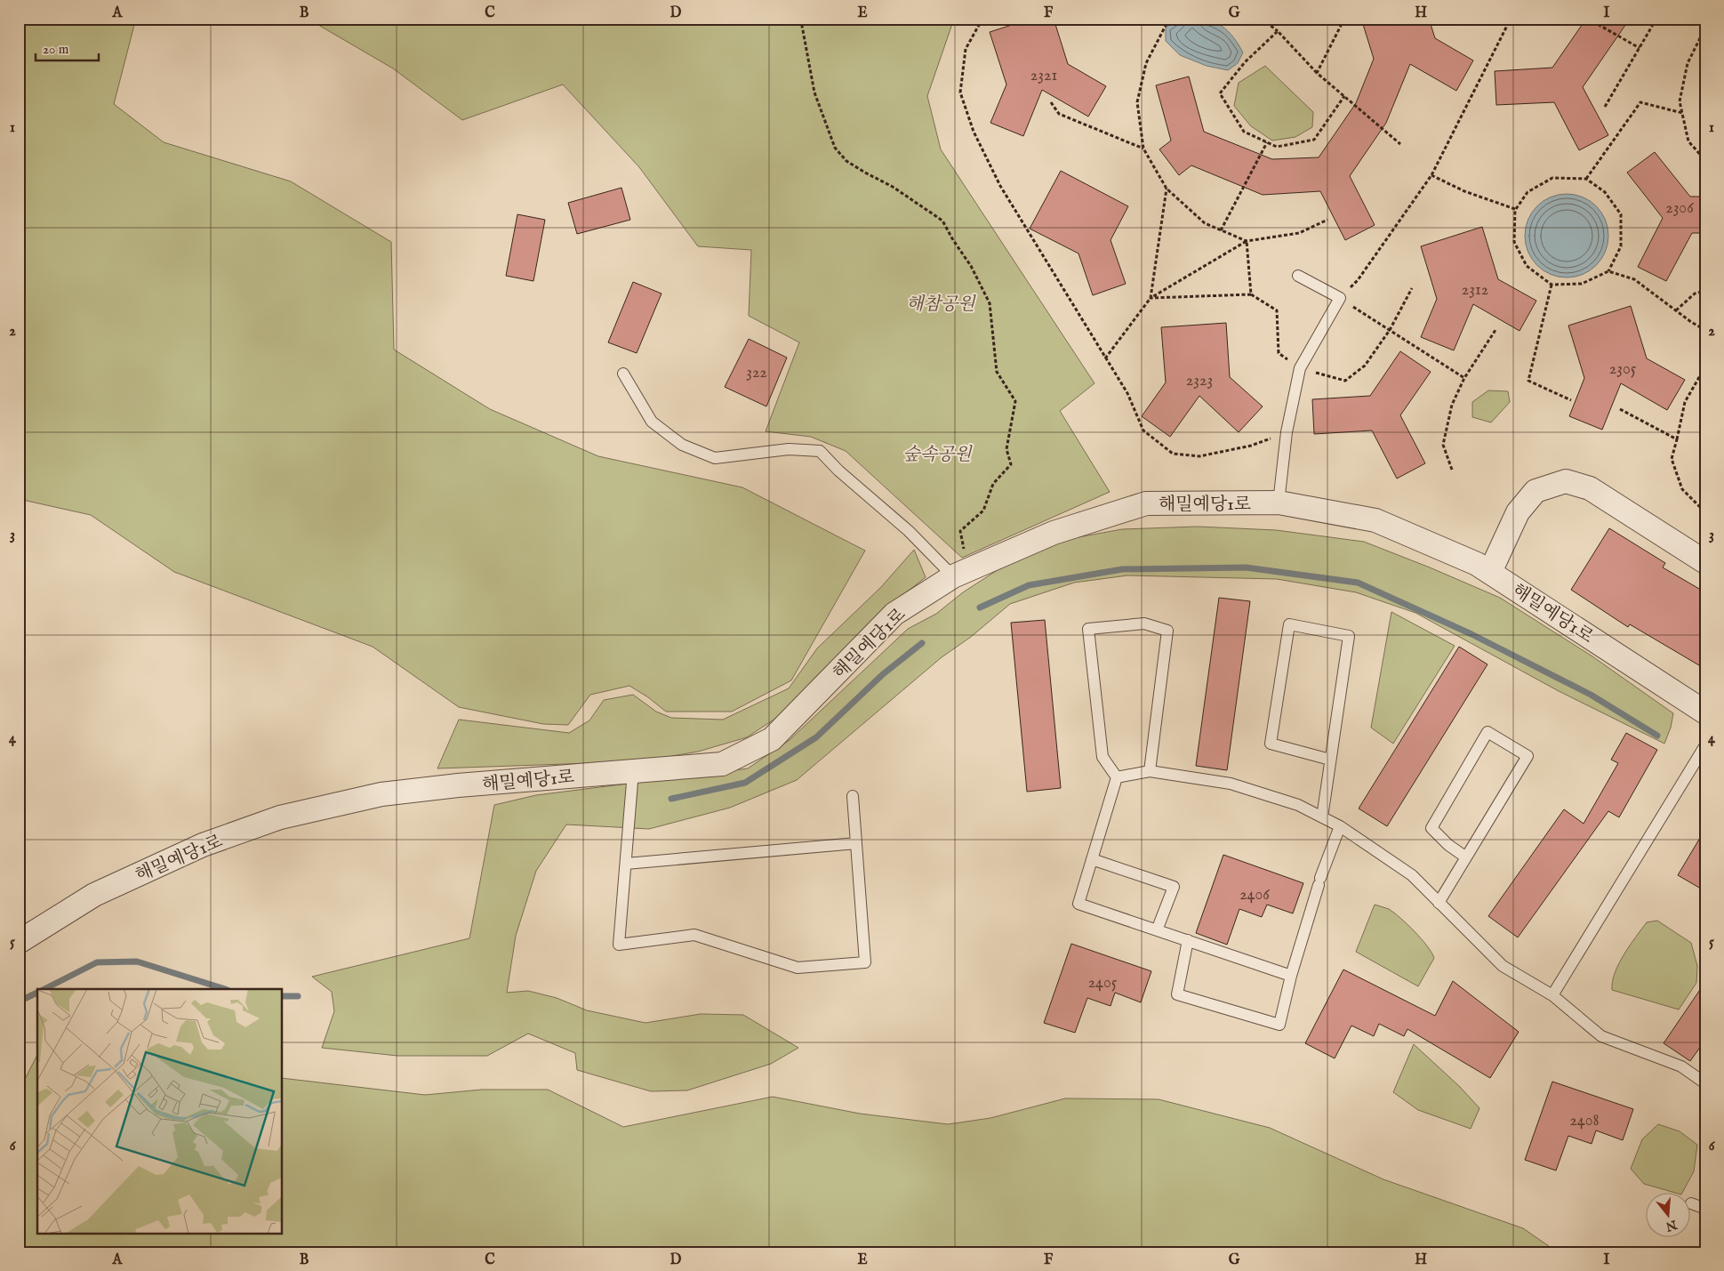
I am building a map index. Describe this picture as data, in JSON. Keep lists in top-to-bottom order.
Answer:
{
  "streets": {
    "street": ["해밀예당1로"]
  },
  "parks": ["해참공원", "숲속공원"],
  "house_numbers": [
    "2321",
    "2306",
    "2312",
    "2305",
    "322",
    "2323",
    "2406",
    "2405",
    "2408"
  ],
  "scale_bar": "20 m",
  "north": "bottom",
  "grid": {
    "columns": [
      "A",
      "B",
      "C",
      "D",
      "E",
      "F",
      "G",
      "H",
      "I"
    ],
    "rows": [
      "1",
      "2",
      "3",
      "4",
      "5",
      "6"
    ]
  }
}
